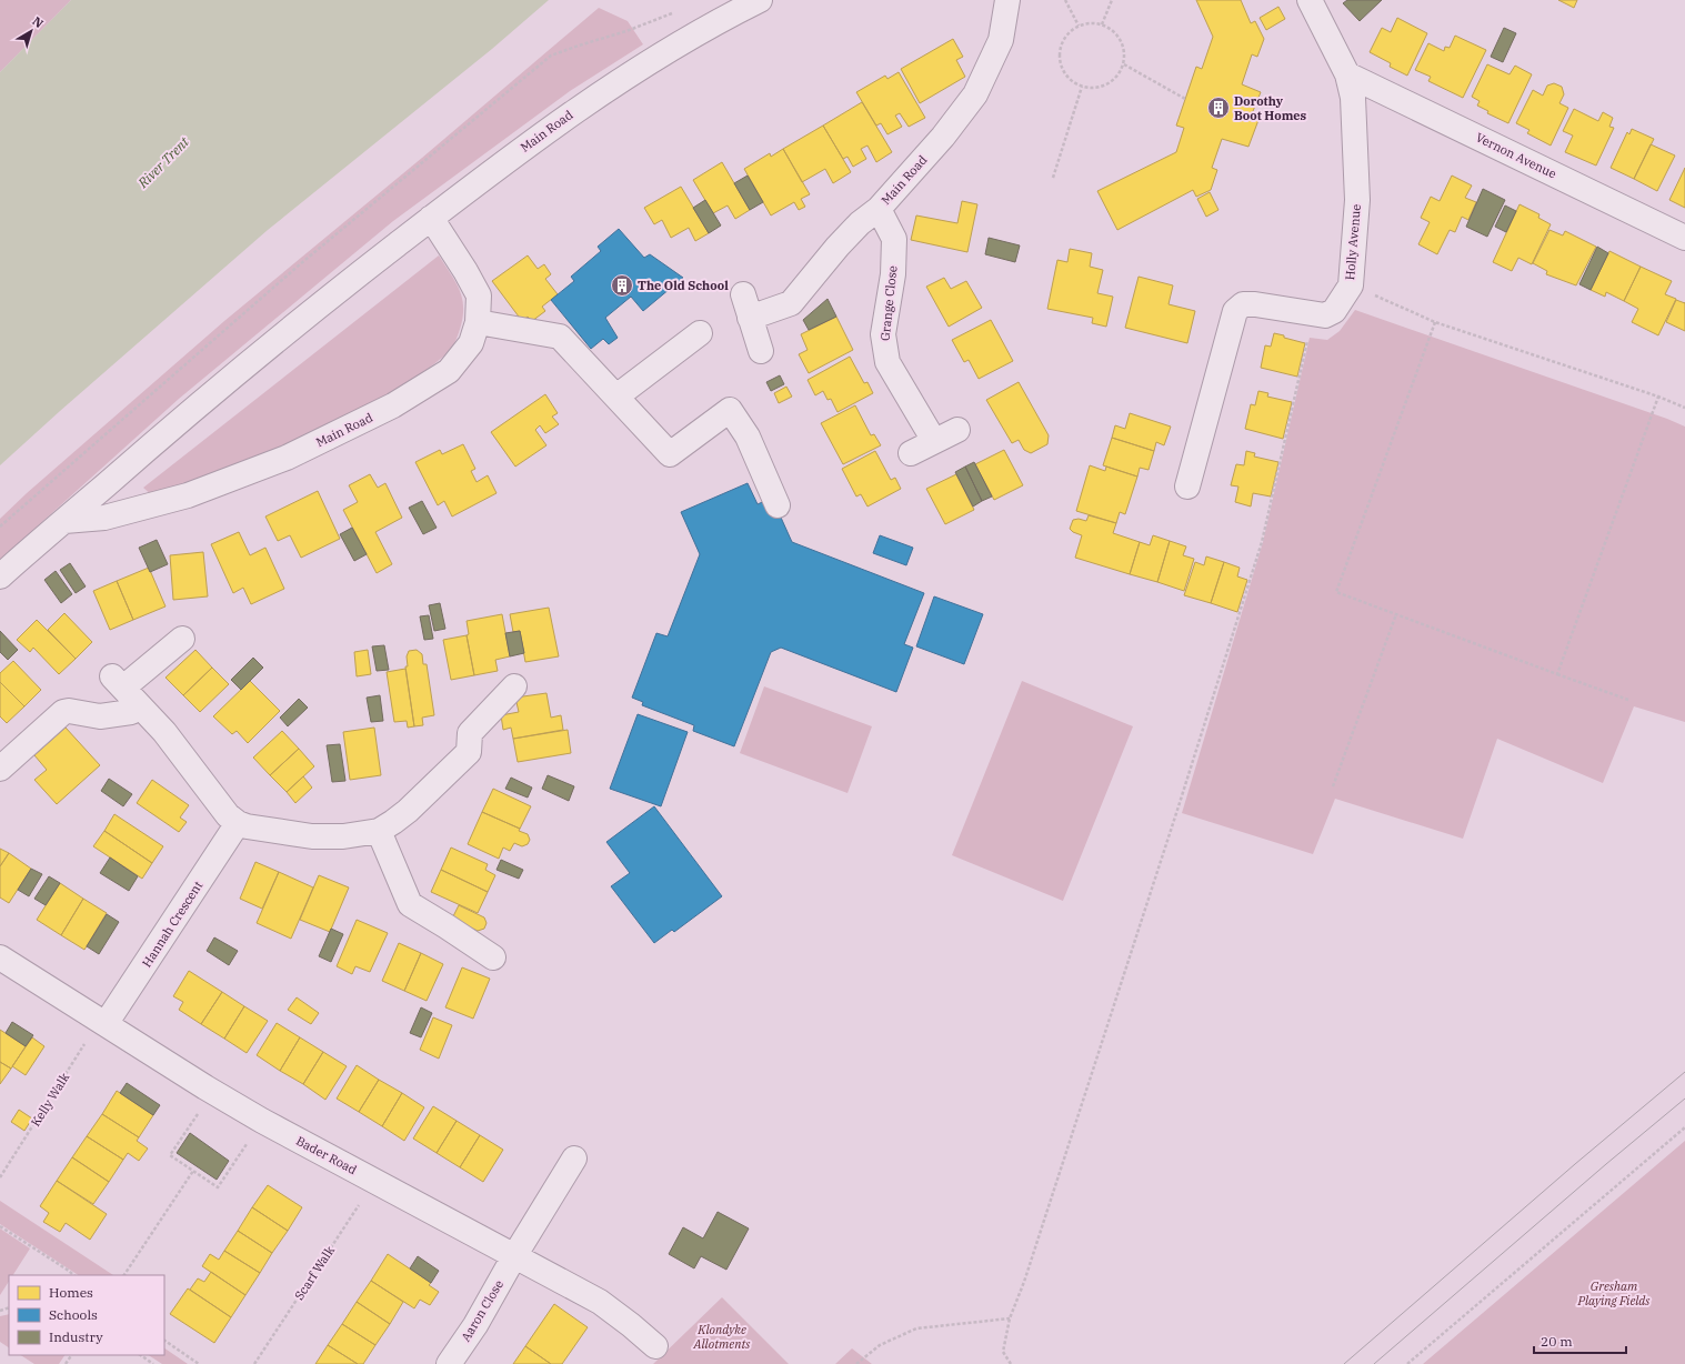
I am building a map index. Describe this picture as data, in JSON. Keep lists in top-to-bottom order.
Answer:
{
  "streets": {
    "street": [
      "Main Road",
      "Vernon Avenue",
      "Holly Avenue",
      "Grange Close",
      "Hannah Crescent",
      "Bader Road",
      "Aaron Close"
    ],
    "path": ["Kelly Walk", "Scarf Walk"]
  },
  "crossings": [
    ["Main Road", "Grange Close"],
    ["Vernon Avenue", "Holly Avenue"],
    ["Hannah Crescent", "Kelly Walk"],
    ["Hannah Crescent", "Bader Road"],
    ["Kelly Walk", "Bader Road"],
    ["Bader Road", "Scarf Walk"],
    ["Bader Road", "Aaron Close"]
  ],
  "water": ["River Trent"],
  "parks": ["Gresham Playing Fields", "Klondyke Allotments"],
  "places": {
    "building": ["Dorothy Boot Homes", "The Old School"]
  },
  "legend": ["Homes", "Schools", "Industry"],
  "scale_bar": "20 m",
  "north": "top right"
}
